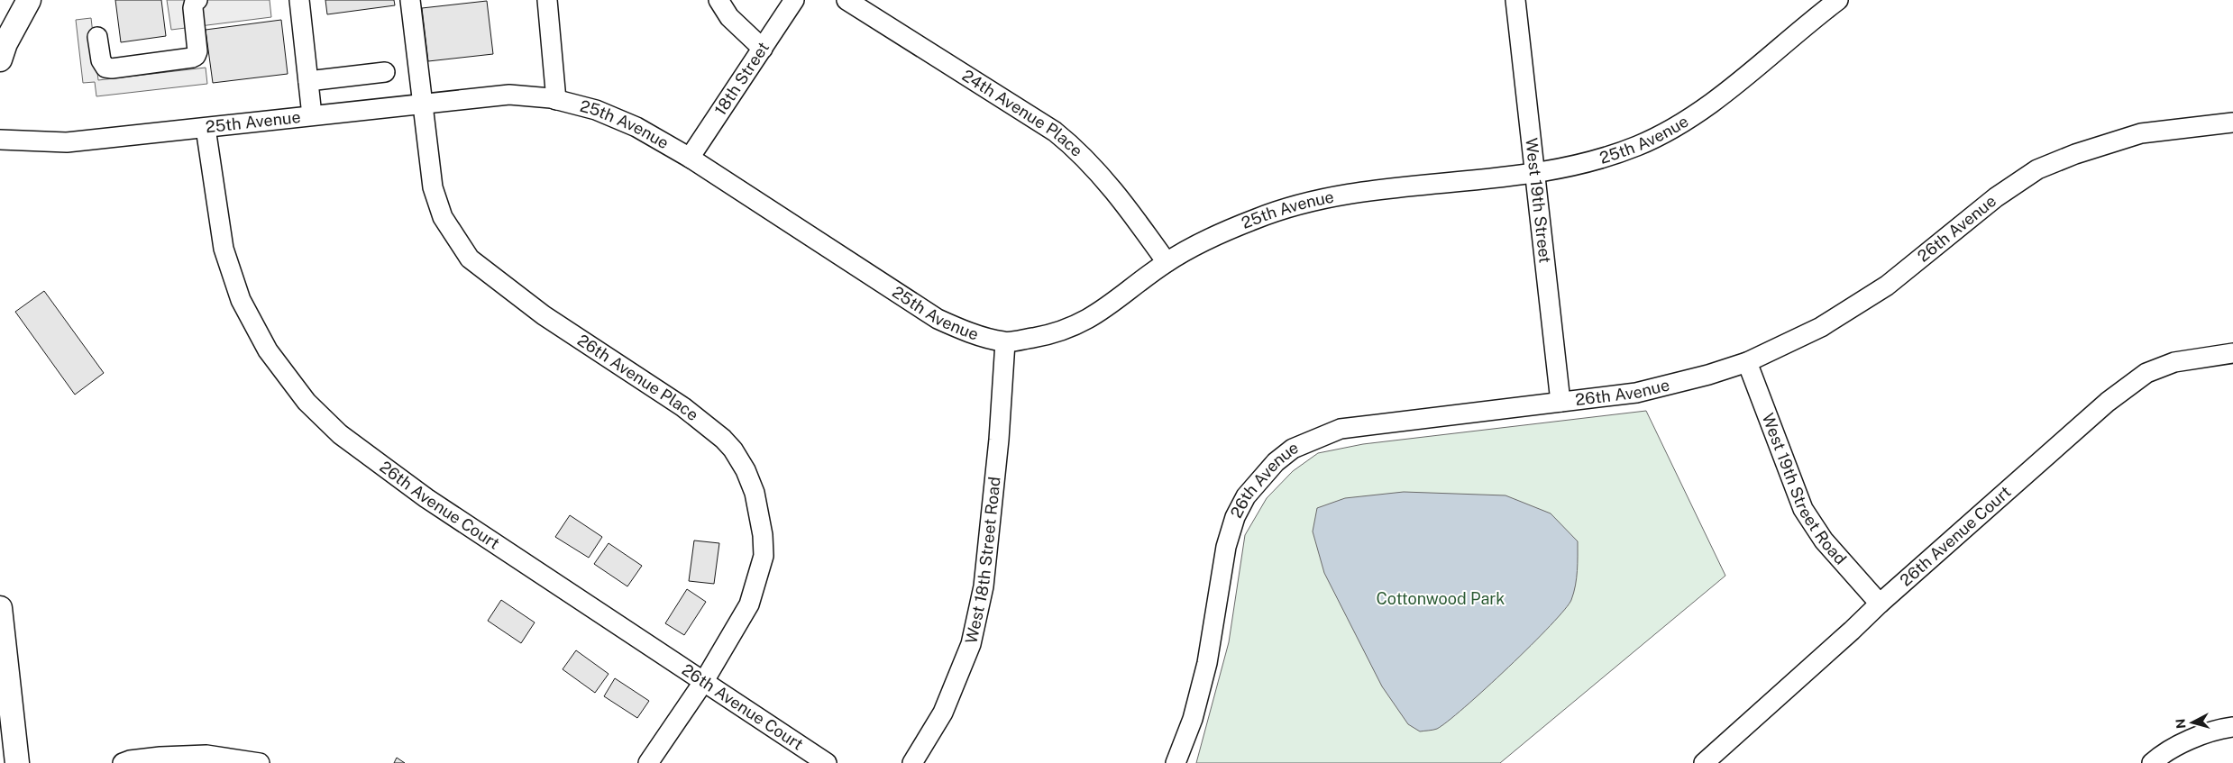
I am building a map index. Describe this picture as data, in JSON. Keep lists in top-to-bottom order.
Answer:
{
  "streets": {
    "street": [
      "18th Street",
      "24th Avenue Place",
      "25th Avenue",
      "West 19th Street",
      "26th Avenue",
      "26th Avenue Place",
      "West 19th Street Road",
      "26th Avenue Court",
      "West 18th Street Road"
    ]
  },
  "crossings": [
    ["18th Street", "25th Avenue"],
    ["24th Avenue Place", "25th Avenue"],
    ["25th Avenue", "West 19th Street"],
    ["25th Avenue", "26th Avenue Place"],
    ["25th Avenue", "26th Avenue Court"],
    ["25th Avenue", "West 18th Street Road"],
    ["West 19th Street", "26th Avenue"],
    ["26th Avenue", "West 19th Street Road"],
    ["26th Avenue Place", "26th Avenue Court"],
    ["West 19th Street Road", "26th Avenue Court"]
  ],
  "parks": ["Cottonwood Park"],
  "north": "left"
}
